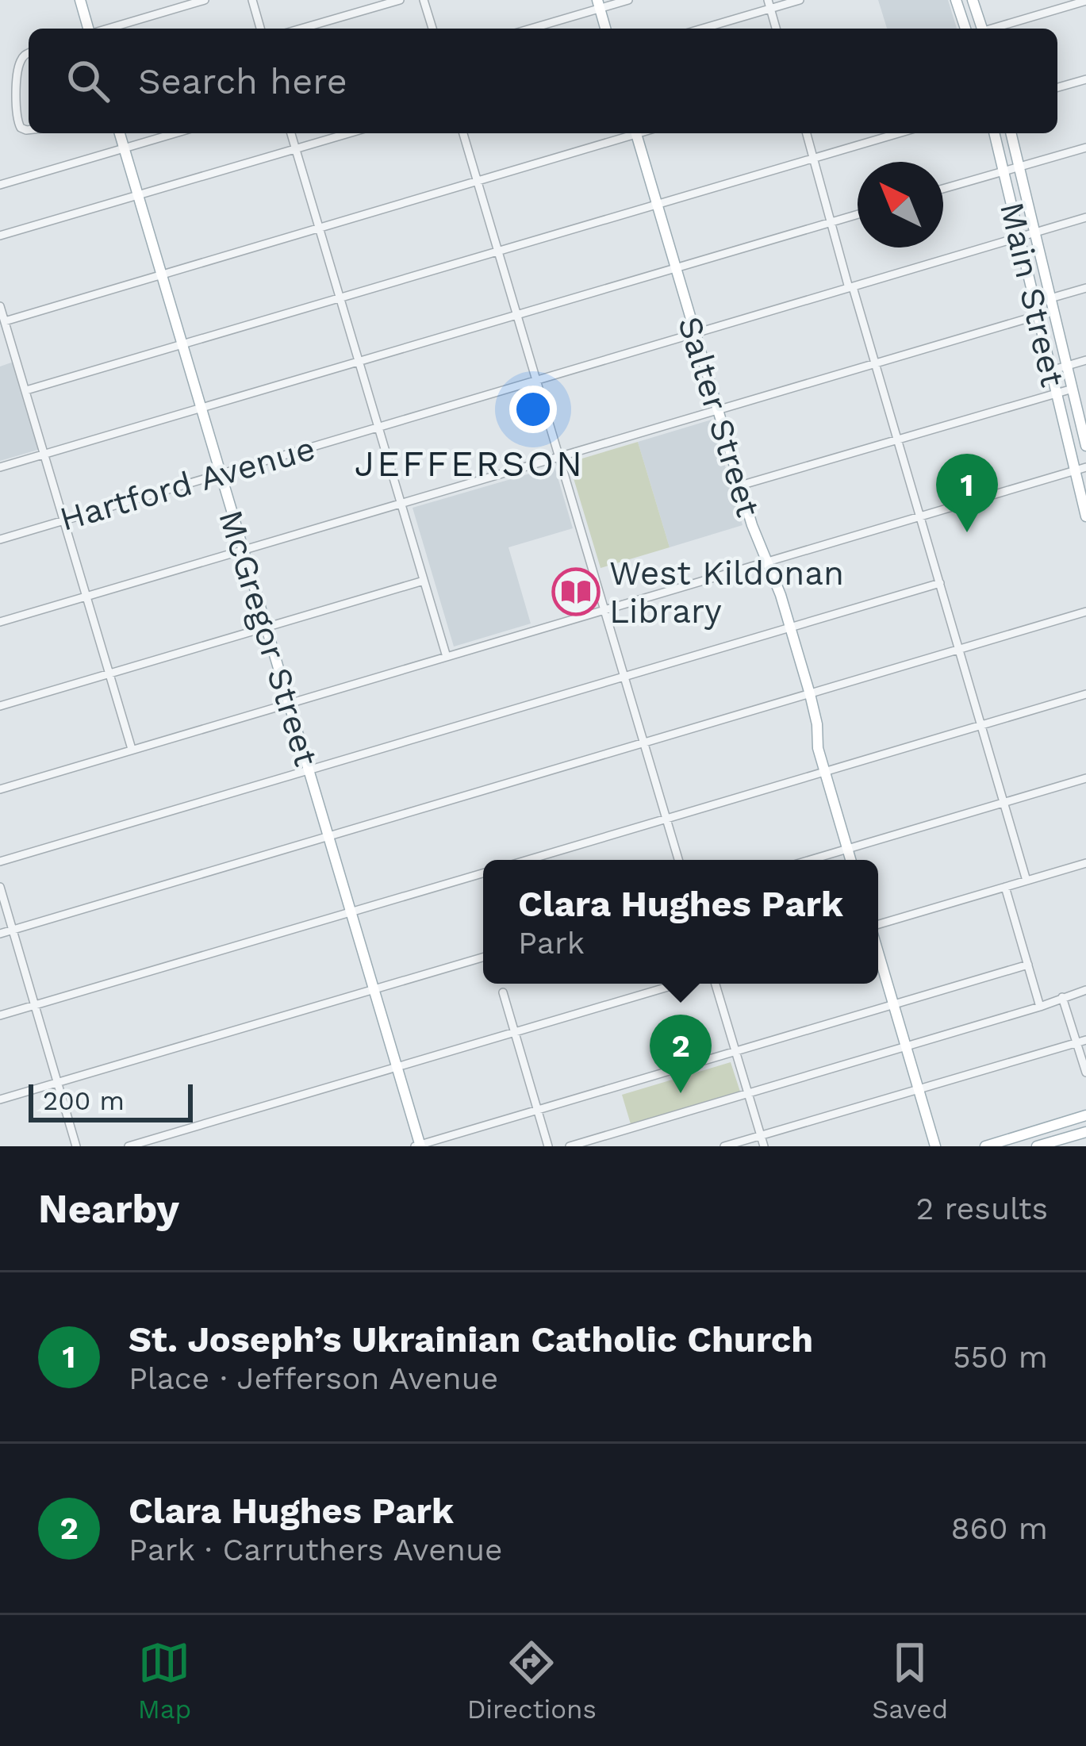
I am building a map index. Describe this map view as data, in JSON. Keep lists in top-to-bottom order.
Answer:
{
  "streets": {
    "main road": ["Main Street", "Salter Street", "McGregor Street"],
    "street": ["Hartford Avenue"]
  },
  "crossings": [
    ["Main Street", "Hartford Avenue"],
    ["Salter Street", "Hartford Avenue"],
    ["Hartford Avenue", "McGregor Street"]
  ],
  "districts": ["JEFFERSON"],
  "places": {
    "library": ["West Kildonan Library"]
  },
  "scale_bar": "200 m",
  "north": "top left",
  "page": {
    "search": "Search here",
    "pins": ["1", "2"],
    "popup": ["Clara Hughes Park", "Park"],
    "scale": "200 m",
    "heading": ["Nearby", "2 results"],
    "list": [
      {
        "mark": "1",
        "name": "St. Joseph’s Ukrainian Catholic Church",
        "note": "Place · Jefferson Avenue",
        "value": "550 m"
      },
      {
        "mark": "2",
        "name": "Clara Hughes Park",
        "note": "Park · Carruthers Avenue",
        "value": "860 m"
      }
    ],
    "nav": ["Map", "Directions", "Saved"]
  }
}
